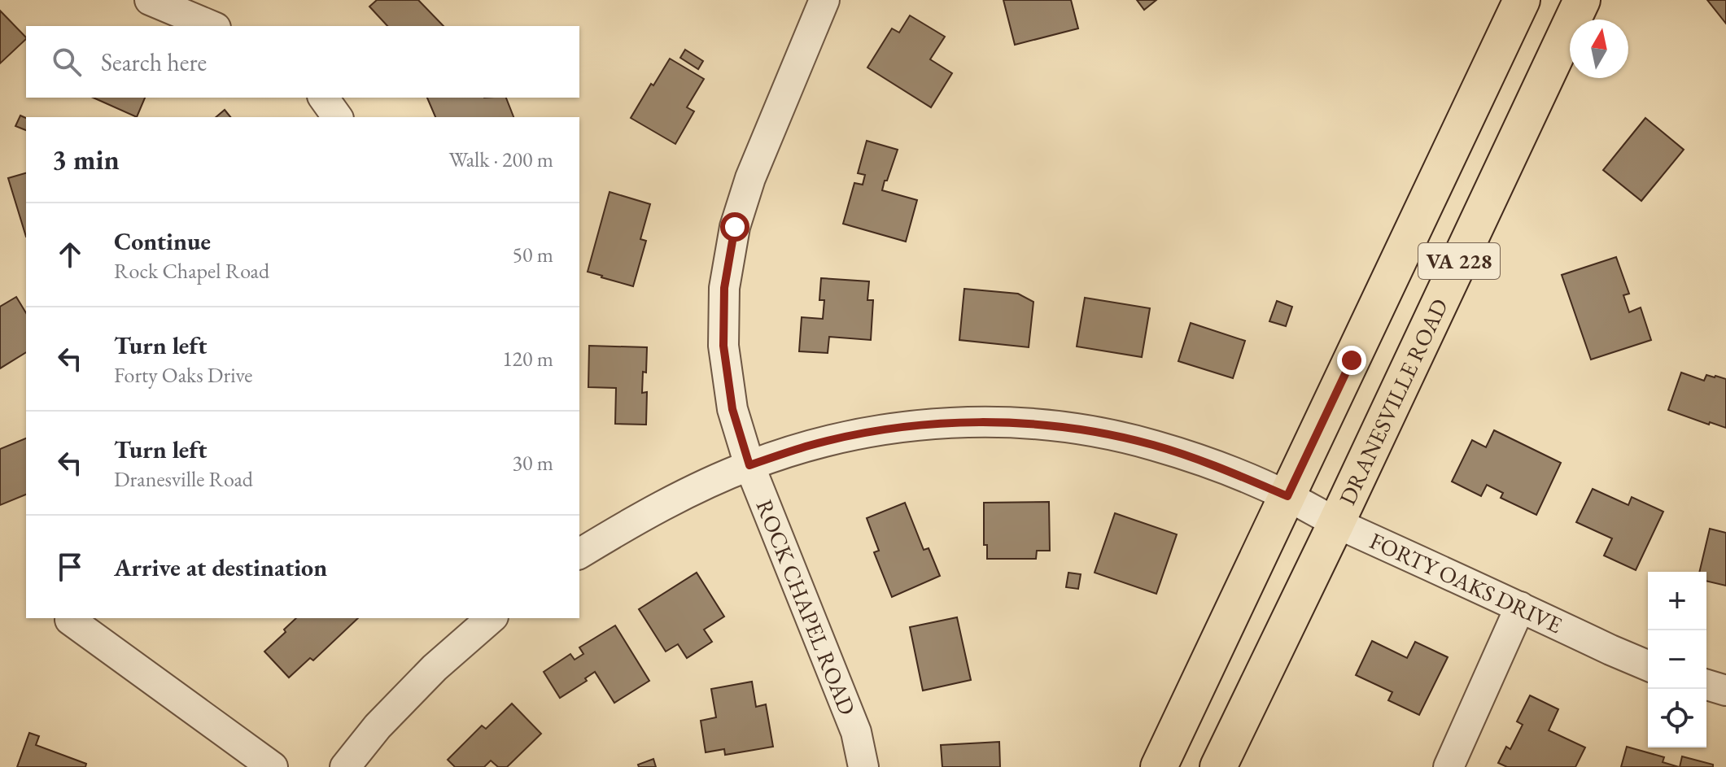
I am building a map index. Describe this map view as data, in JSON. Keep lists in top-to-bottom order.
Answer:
{
  "streets": {
    "main road": ["VA 228", "DRANESVILLE ROAD"],
    "street": ["FORTY OAKS DRIVE", "ROCK CHAPEL ROAD"]
  },
  "crossings": [
    ["VA 228", "FORTY OAKS DRIVE"],
    ["DRANESVILLE ROAD", "FORTY OAKS DRIVE"],
    ["FORTY OAKS DRIVE", "ROCK CHAPEL ROAD"]
  ],
  "north": "top",
  "page": {
    "search": "Search here",
    "heading": ["3 min", "Walk · 200 m"],
    "list": [
      ["Continue", "Rock Chapel Road", "50 m"],
      ["Turn left", "Forty Oaks Drive", "120 m"],
      ["Turn left", "Dranesville Road", "30 m"],
      "Arrive at destination"
    ],
    "map_buttons": ["+", "−"]
  }
}
